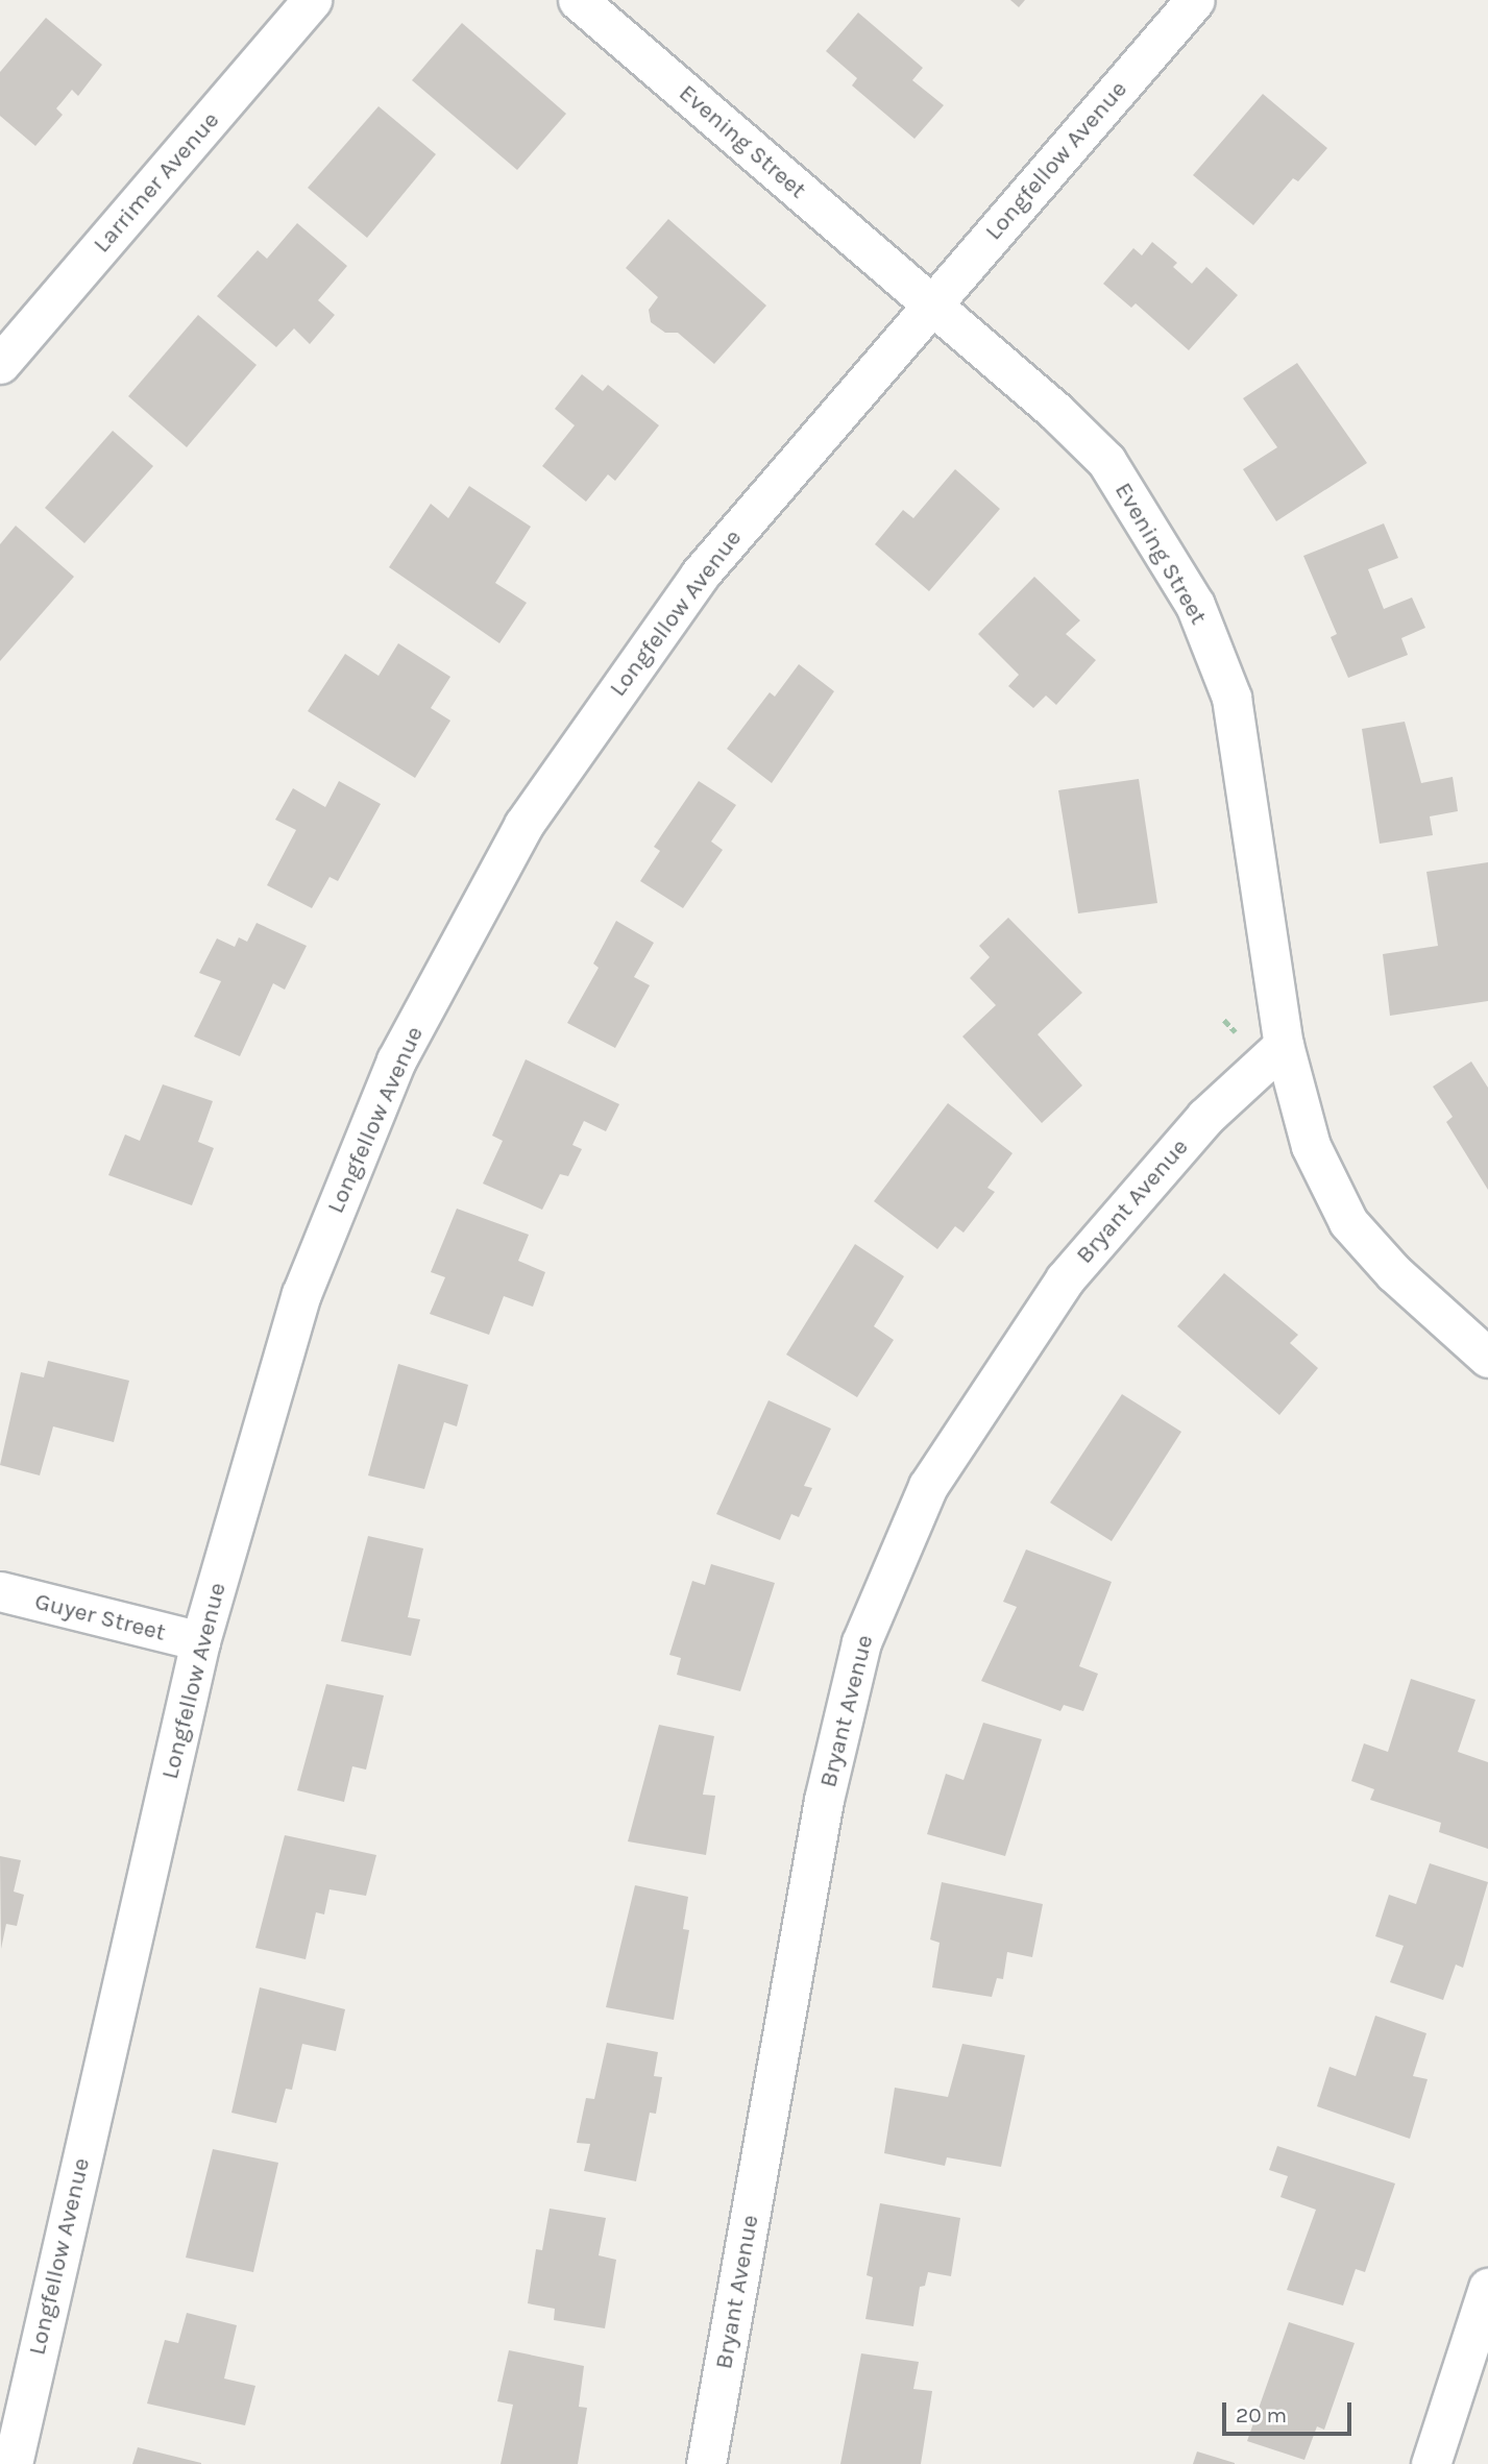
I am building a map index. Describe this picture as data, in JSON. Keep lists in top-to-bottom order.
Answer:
{
  "streets": {
    "street": [
      "Evening Street",
      "Longfellow Avenue",
      "Larrimer Avenue",
      "Bryant Avenue",
      "Guyer Street"
    ]
  },
  "crossings": [
    ["Evening Street", "Longfellow Avenue"],
    ["Evening Street", "Bryant Avenue"],
    ["Longfellow Avenue", "Guyer Street"]
  ],
  "scale_bar": "20 m"
}
